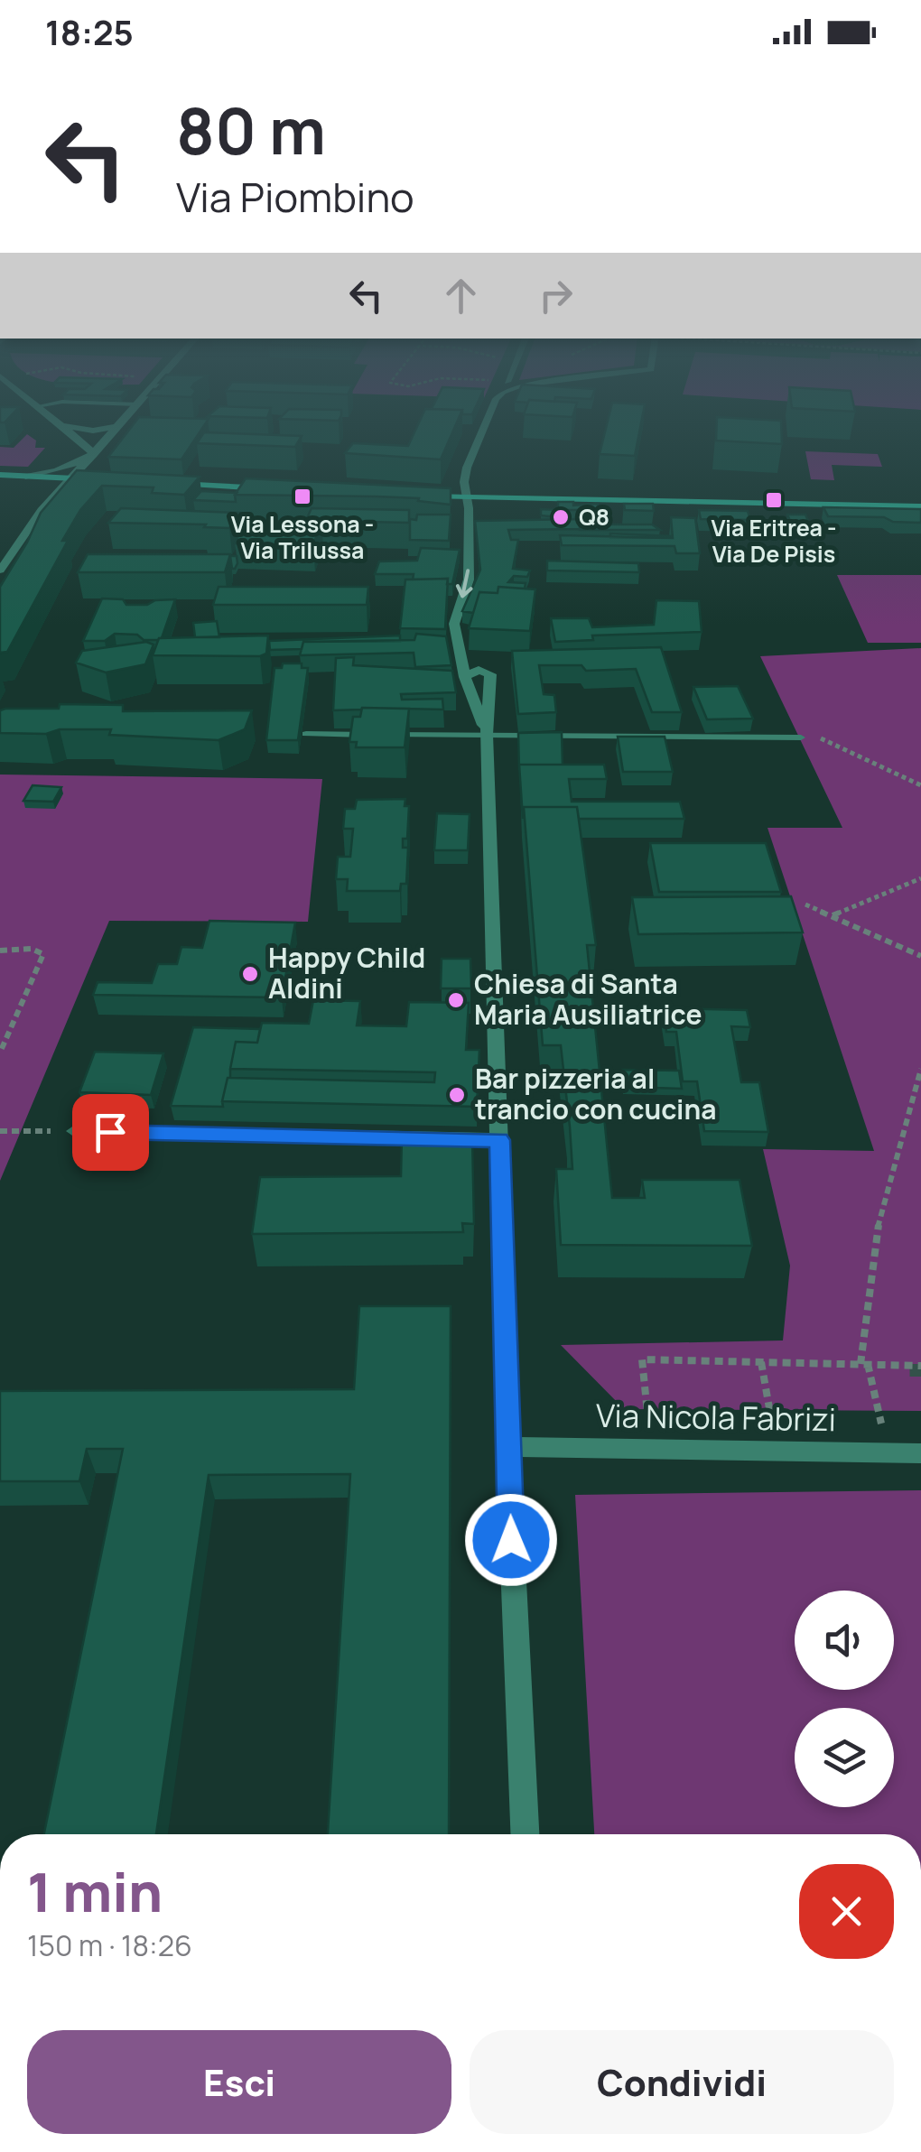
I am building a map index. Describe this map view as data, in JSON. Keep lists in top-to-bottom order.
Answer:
{
  "streets": {
    "street": ["Via Nicola Fabrizi"]
  },
  "places": {
    "transit": ["Via Lessona - Via Trilussa", "Via Eritrea - Via De Pisis"],
    "other": [
      "Q8",
      "Happy Child Aldini",
      "Chiesa di Santa Maria Ausiliatrice",
      "Bar pizzeria al trancio con cucina"
    ]
  },
  "page": {
    "status": "18:25",
    "turn": ["80 m", "Via Piombino"],
    "heading": ["1 min", "150 m · 18:26"],
    "buttons": ["Esci", "Condividi"]
  }
}
